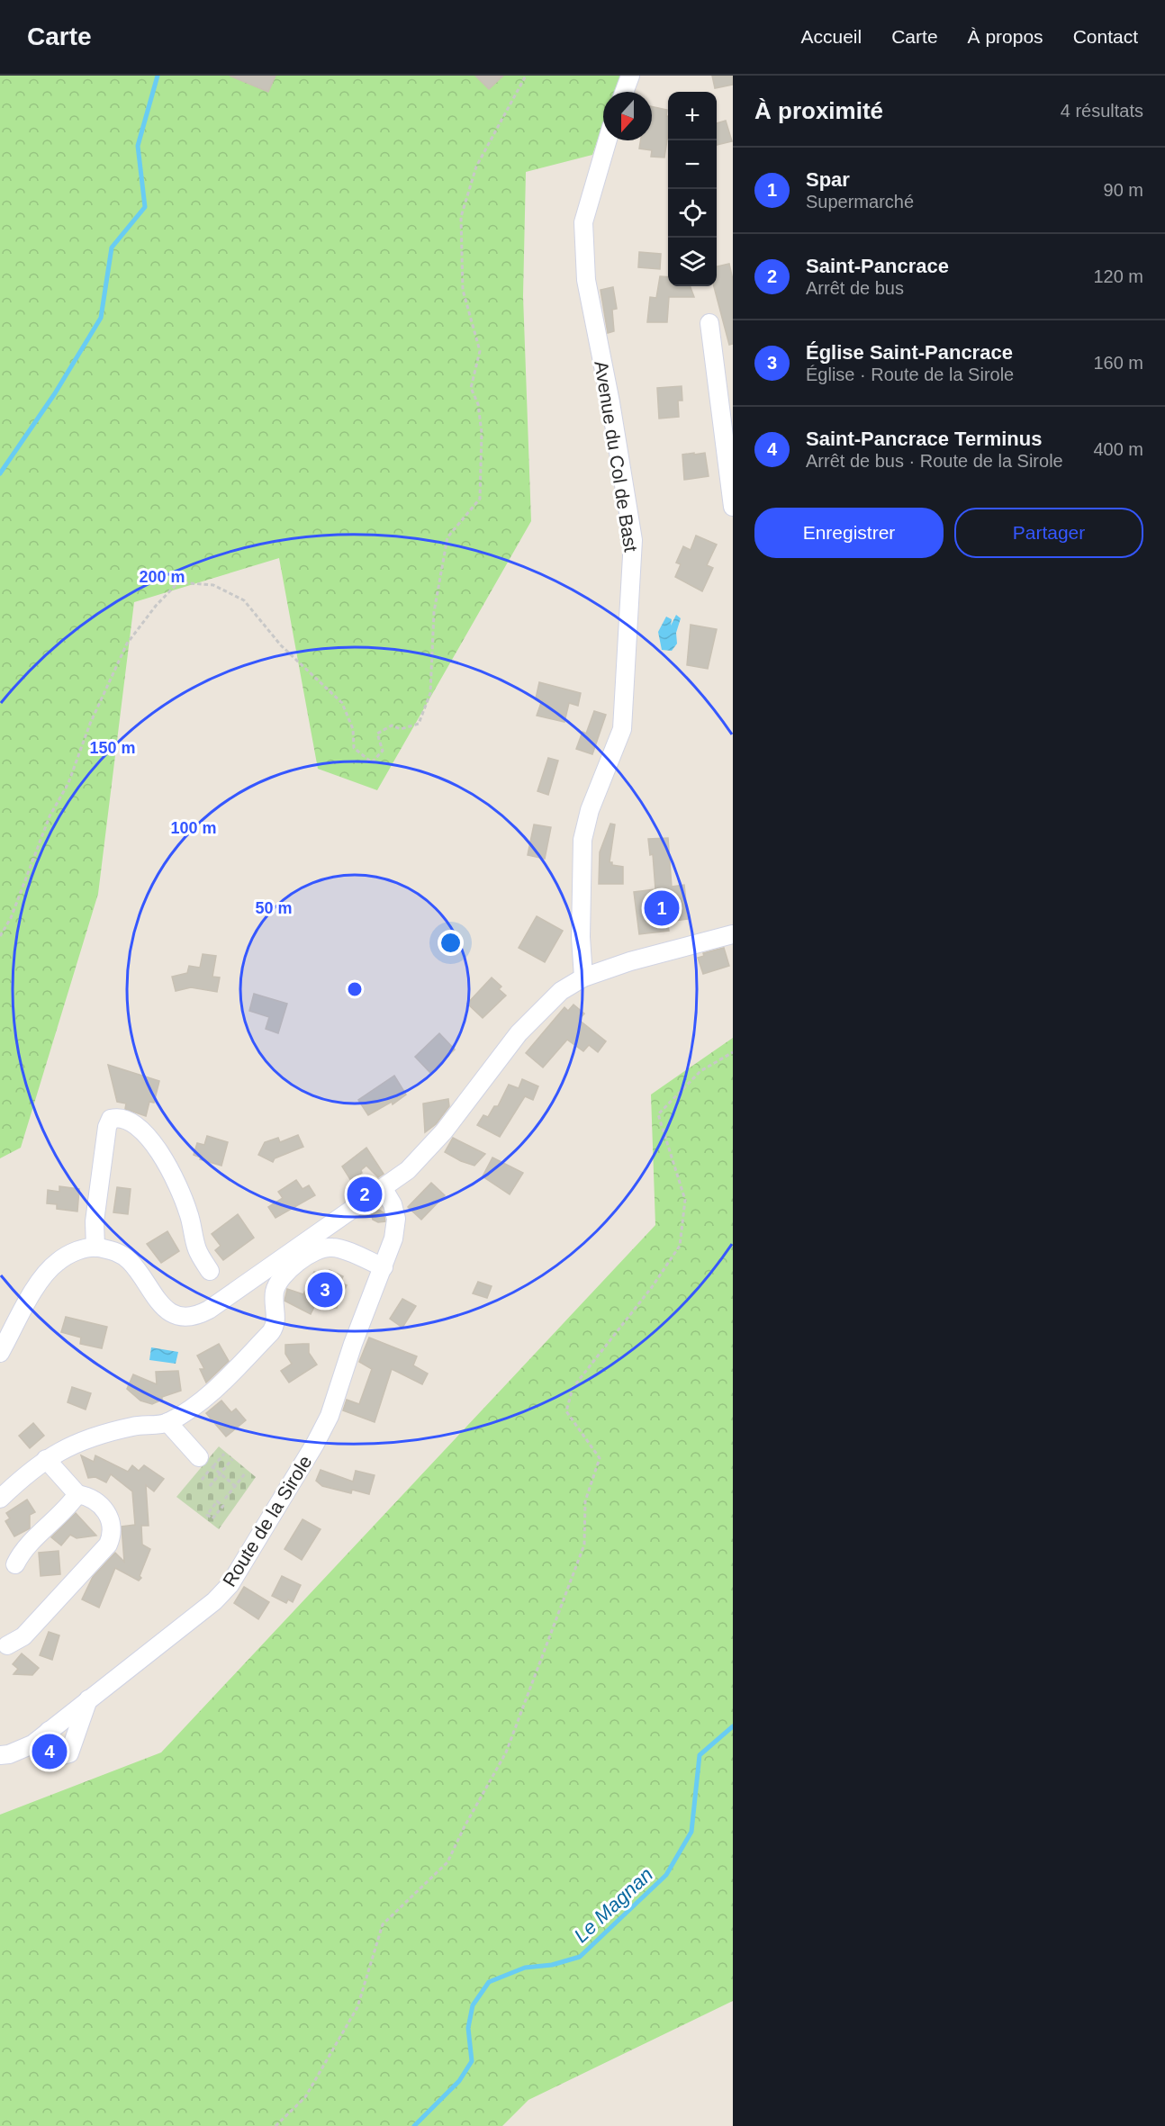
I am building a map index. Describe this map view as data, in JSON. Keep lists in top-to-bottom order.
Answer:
{
  "streets": {
    "street": ["Avenue du Col de Bast", "Route de la Sirole"]
  },
  "water": ["Le Magnan"],
  "north": "bottom",
  "page": {
    "header": "Carte",
    "nav": [
      "Accueil",
      "Carte",
      "À propos",
      "Contact"
    ],
    "heading": ["À proximité", "4 résultats"],
    "map_buttons": ["+", "−"],
    "list": [
      {
        "mark": "1",
        "name": "Spar",
        "note": "Supermarché",
        "value": "90 m"
      },
      {
        "mark": "2",
        "name": "Saint-Pancrace",
        "note": "Arrêt de bus",
        "value": "120 m"
      },
      {
        "mark": "3",
        "name": "Église Saint-Pancrace",
        "note": "Église · Route de la Sirole",
        "value": "160 m"
      },
      {
        "mark": "4",
        "name": "Saint-Pancrace Terminus",
        "note": "Arrêt de bus · Route de la Sirole",
        "value": "400 m"
      }
    ],
    "buttons": ["Enregistrer", "Partager"],
    "pins": [
      "1",
      "2",
      "3",
      "4"
    ]
  },
  "rings": [
    "200 m",
    "150 m",
    "100 m",
    "50 m"
  ]
}
